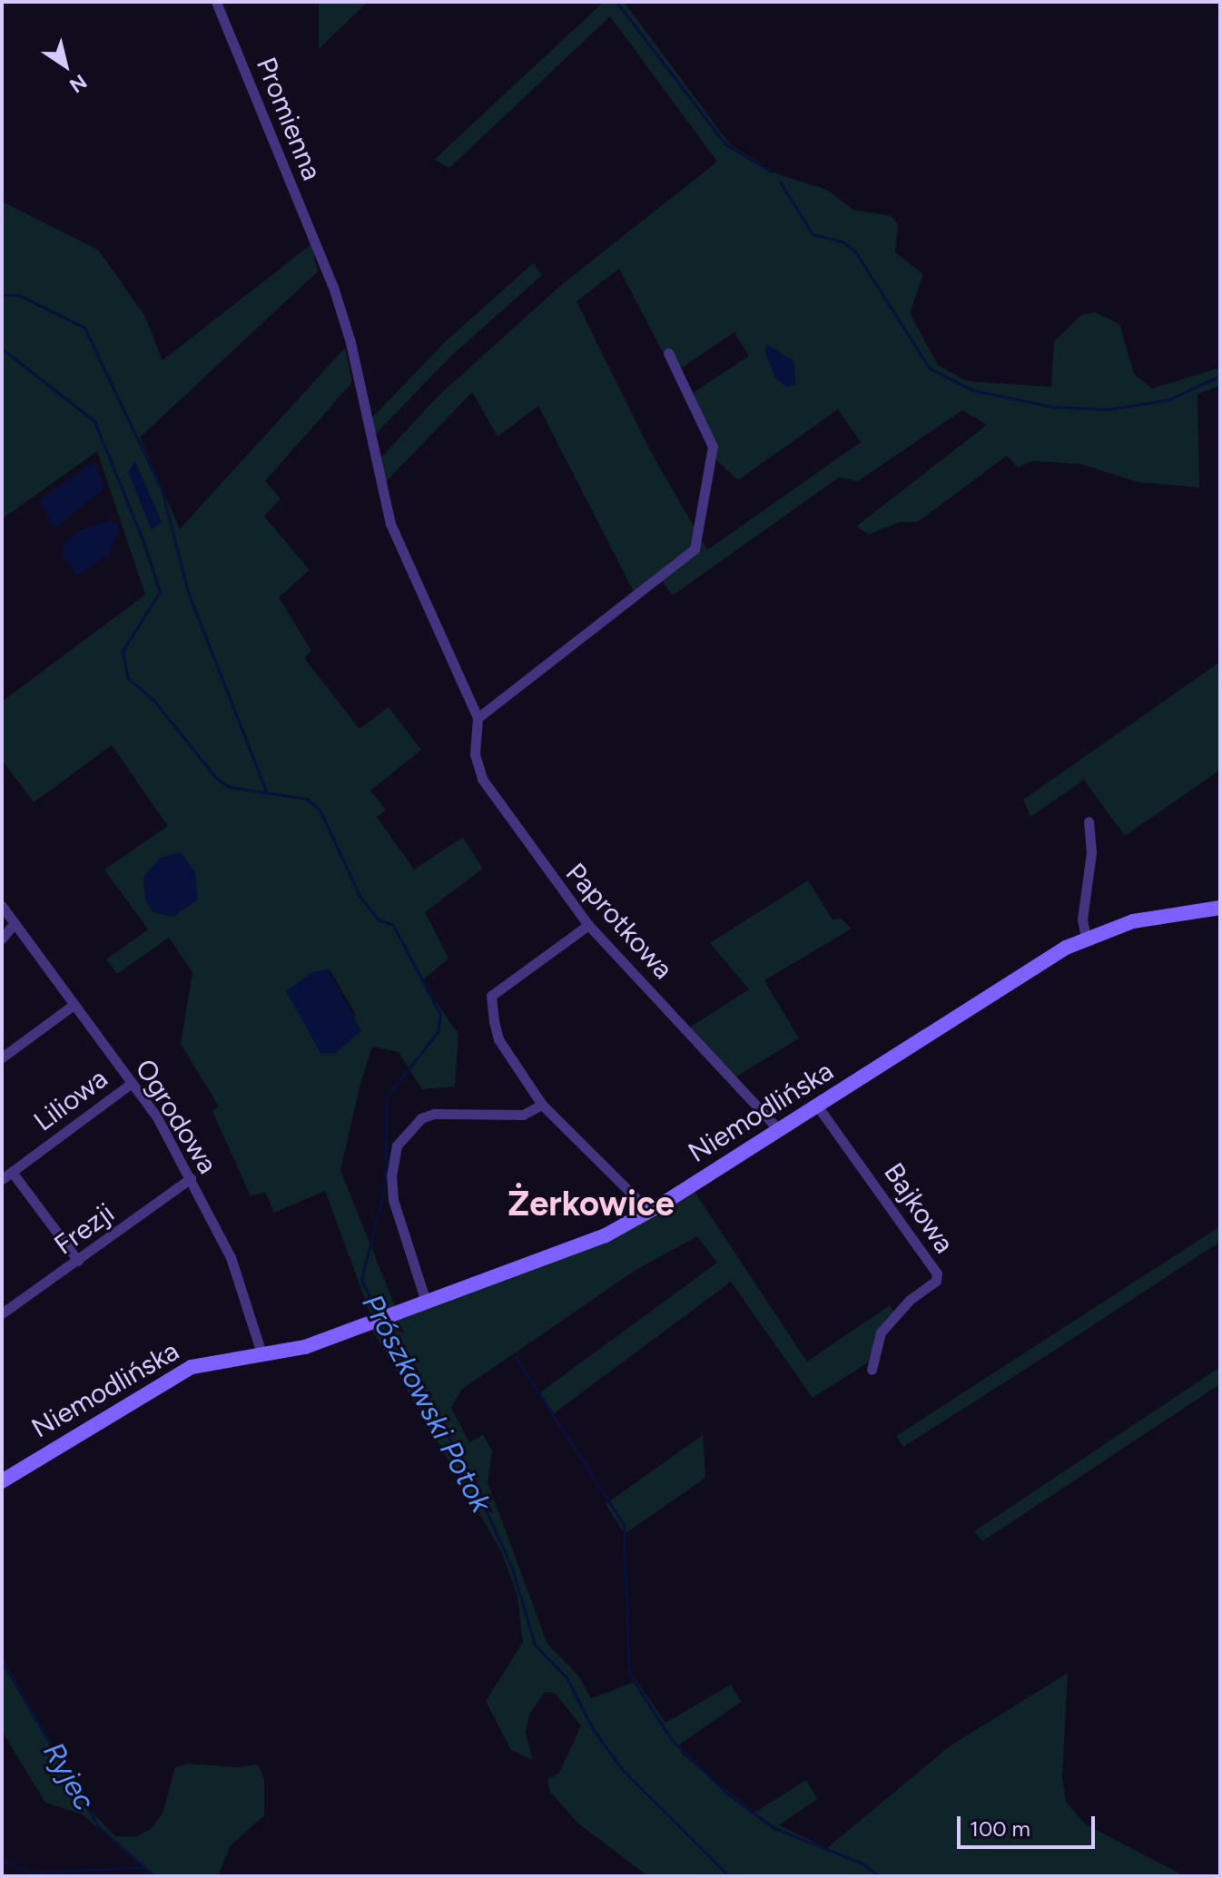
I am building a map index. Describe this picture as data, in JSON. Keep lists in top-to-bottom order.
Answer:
{
  "streets": {
    "main road": ["Niemodlińska"],
    "street": [
      "Promienna",
      "Paprotkowa",
      "Liliowa",
      "Ogrodowa",
      "Bajkowa",
      "Frezji"
    ]
  },
  "crossings": [
    ["Promienna", "Paprotkowa"],
    ["Paprotkowa", "Niemodlińska"],
    ["Liliowa", "Ogrodowa"],
    ["Niemodlińska", "Ogrodowa"],
    ["Niemodlińska", "Bajkowa"],
    ["Ogrodowa", "Frezji"]
  ],
  "districts": ["Żerkowice"],
  "water": ["Prószkowski Potok", "Ryjec"],
  "scale_bar": "100 m",
  "north": "bottom right"
}
